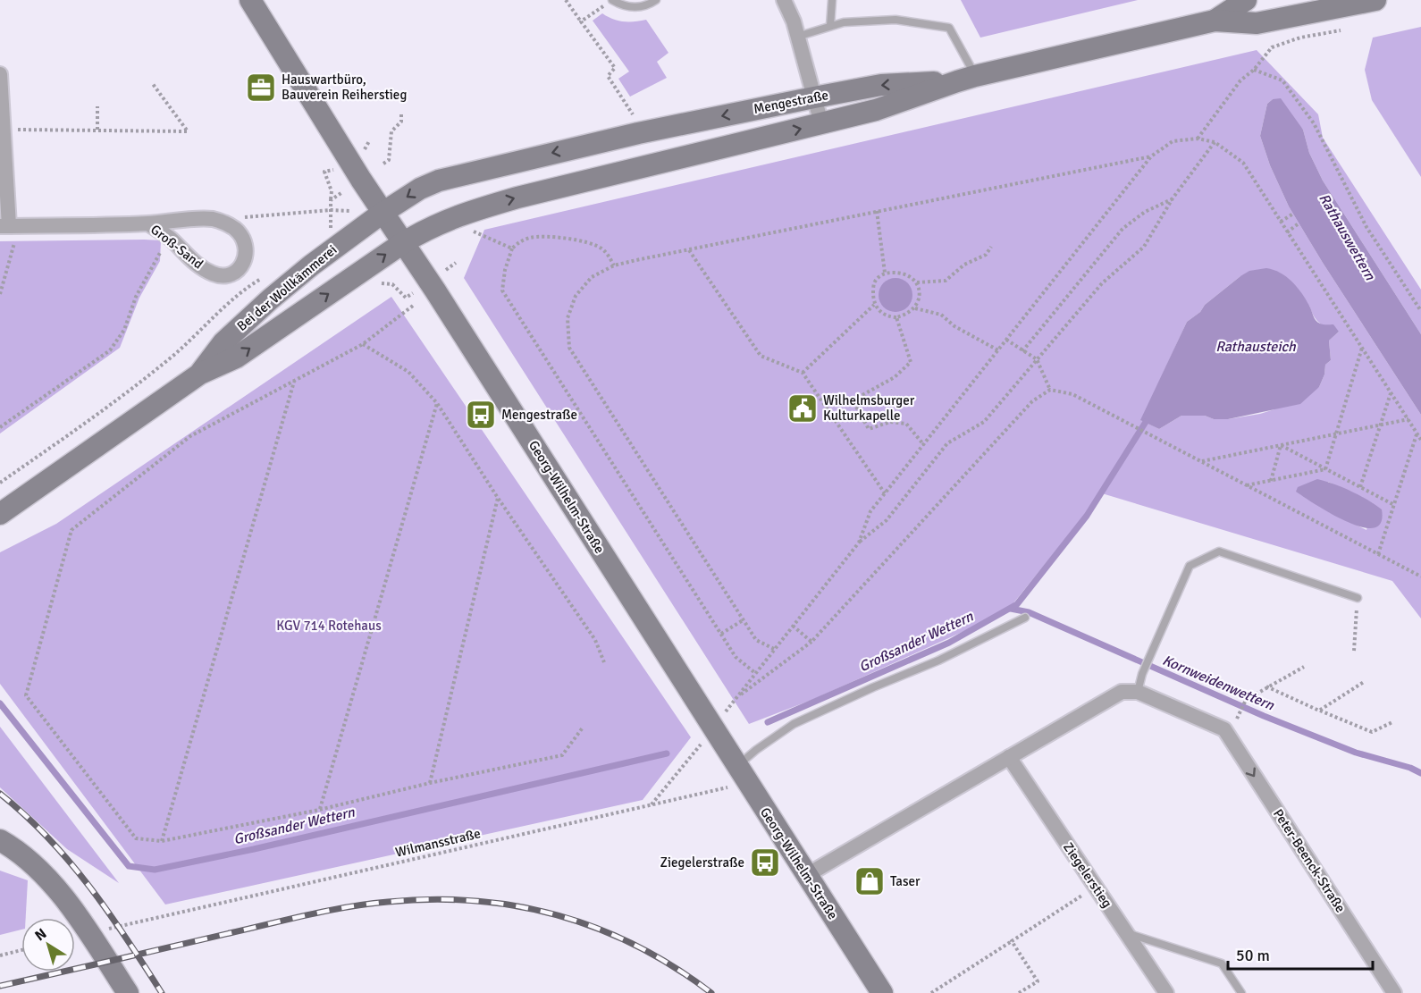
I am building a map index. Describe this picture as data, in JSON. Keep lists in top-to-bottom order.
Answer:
{
  "streets": {
    "main road": ["Mengestraße", "Bei der Wollkämmerei", "Georg-Wilhelm-Straße"],
    "street": ["Groß-Sand", "Peter-Beenck-Straße", "Ziegelerstieg"],
    "path": ["Wilmansstraße"]
  },
  "crossings": [
    ["Mengestraße", "Bei der Wollkämmerei"],
    ["Mengestraße", "Georg-Wilhelm-Straße"],
    ["Bei der Wollkämmerei", "Georg-Wilhelm-Straße"],
    ["Georg-Wilhelm-Straße", "Wilmansstraße"]
  ],
  "one_way": ["Peter-Beenck-Straße"],
  "water": [
    "Rathauswettern",
    "Rathausteich",
    "Großsander Wettern",
    "Kornweidenwettern"
  ],
  "parks": ["KGV 714 Rotehaus"],
  "places": {
    "office": ["Hauswartbüro, Bauverein Reiherstieg"],
    "public building": ["Wilhelmsburger Kulturkapelle"],
    "bus stop": ["Mengestraße", "Ziegelerstraße"],
    "shop": ["Taser"]
  },
  "scale_bar": "50 m",
  "north": "top left"
}
